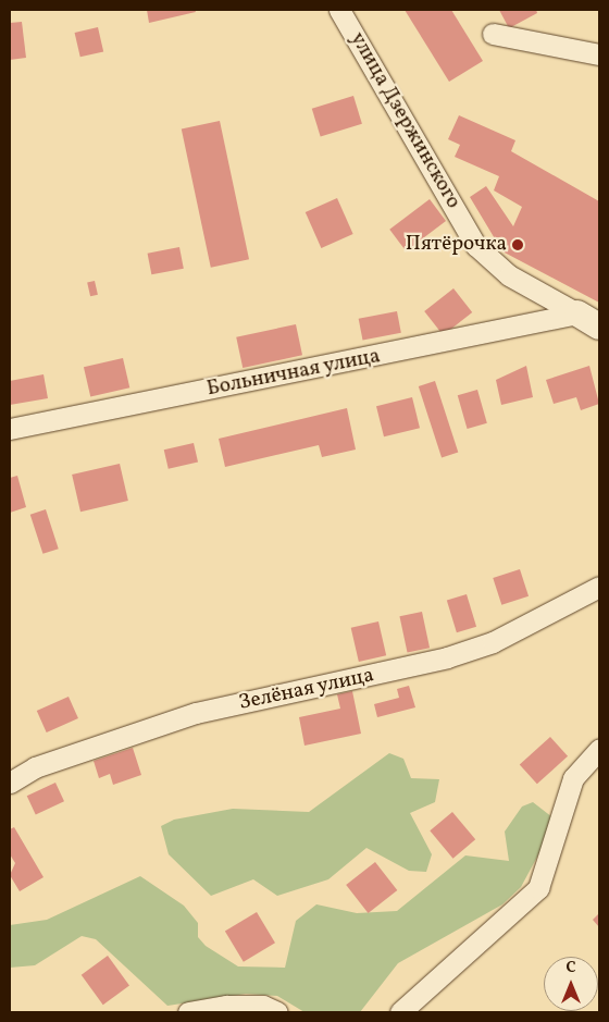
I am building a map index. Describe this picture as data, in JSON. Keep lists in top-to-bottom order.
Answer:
{
  "streets": {
    "street": ["улица Дзержинского", "Больничная улица", "Зелёная улица"]
  },
  "crossings": [
    ["улица Дзержинского", "Больничная улица"]
  ],
  "places": ["Пятёрочка"],
  "north": "top"
}
